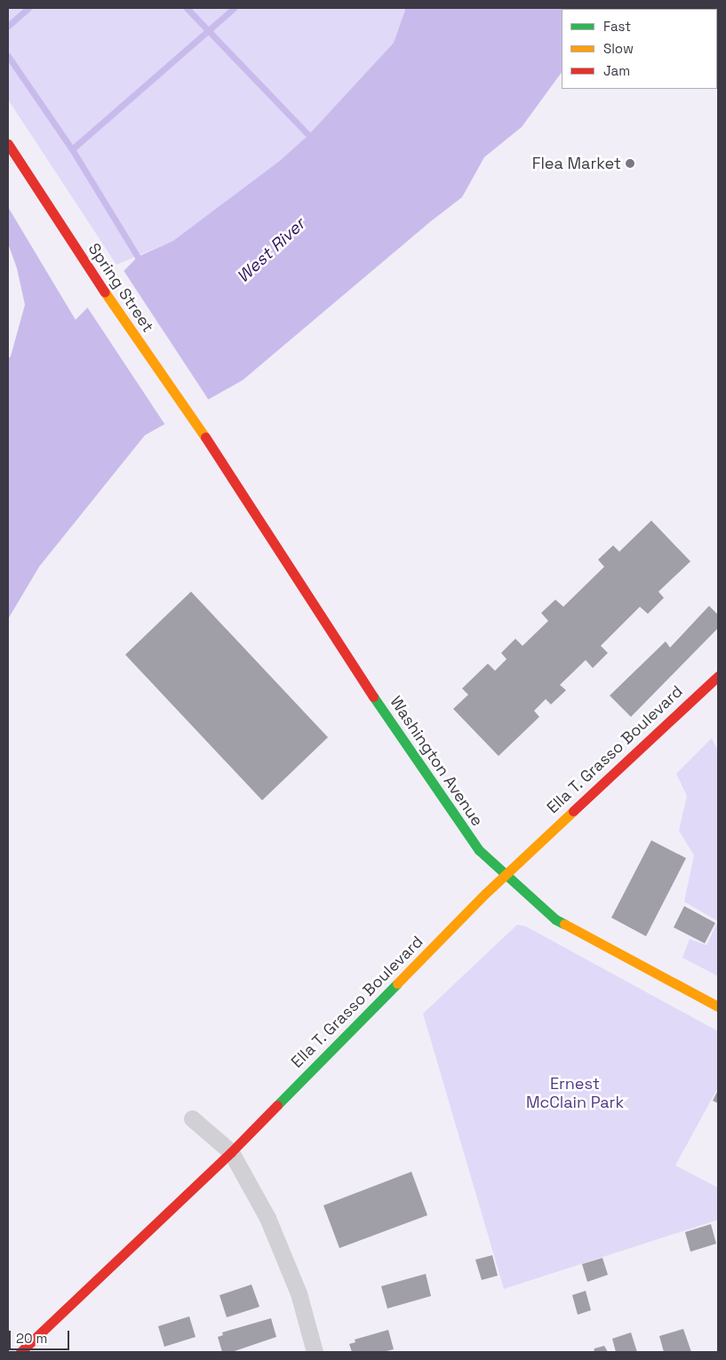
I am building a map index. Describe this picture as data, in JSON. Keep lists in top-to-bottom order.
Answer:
{
  "streets": {
    "main road": ["Spring Street", "Ella T. Grasso Boulevard", "Washington Avenue"]
  },
  "crossings": [
    ["Spring Street", "Washington Avenue"],
    ["Ella T. Grasso Boulevard", "Washington Avenue"]
  ],
  "water": ["West River"],
  "parks": ["Ernest McClain Park"],
  "places": ["Flea Market"],
  "legend": ["Fast", "Slow", "Jam"],
  "scale_bar": "20 m"
}
